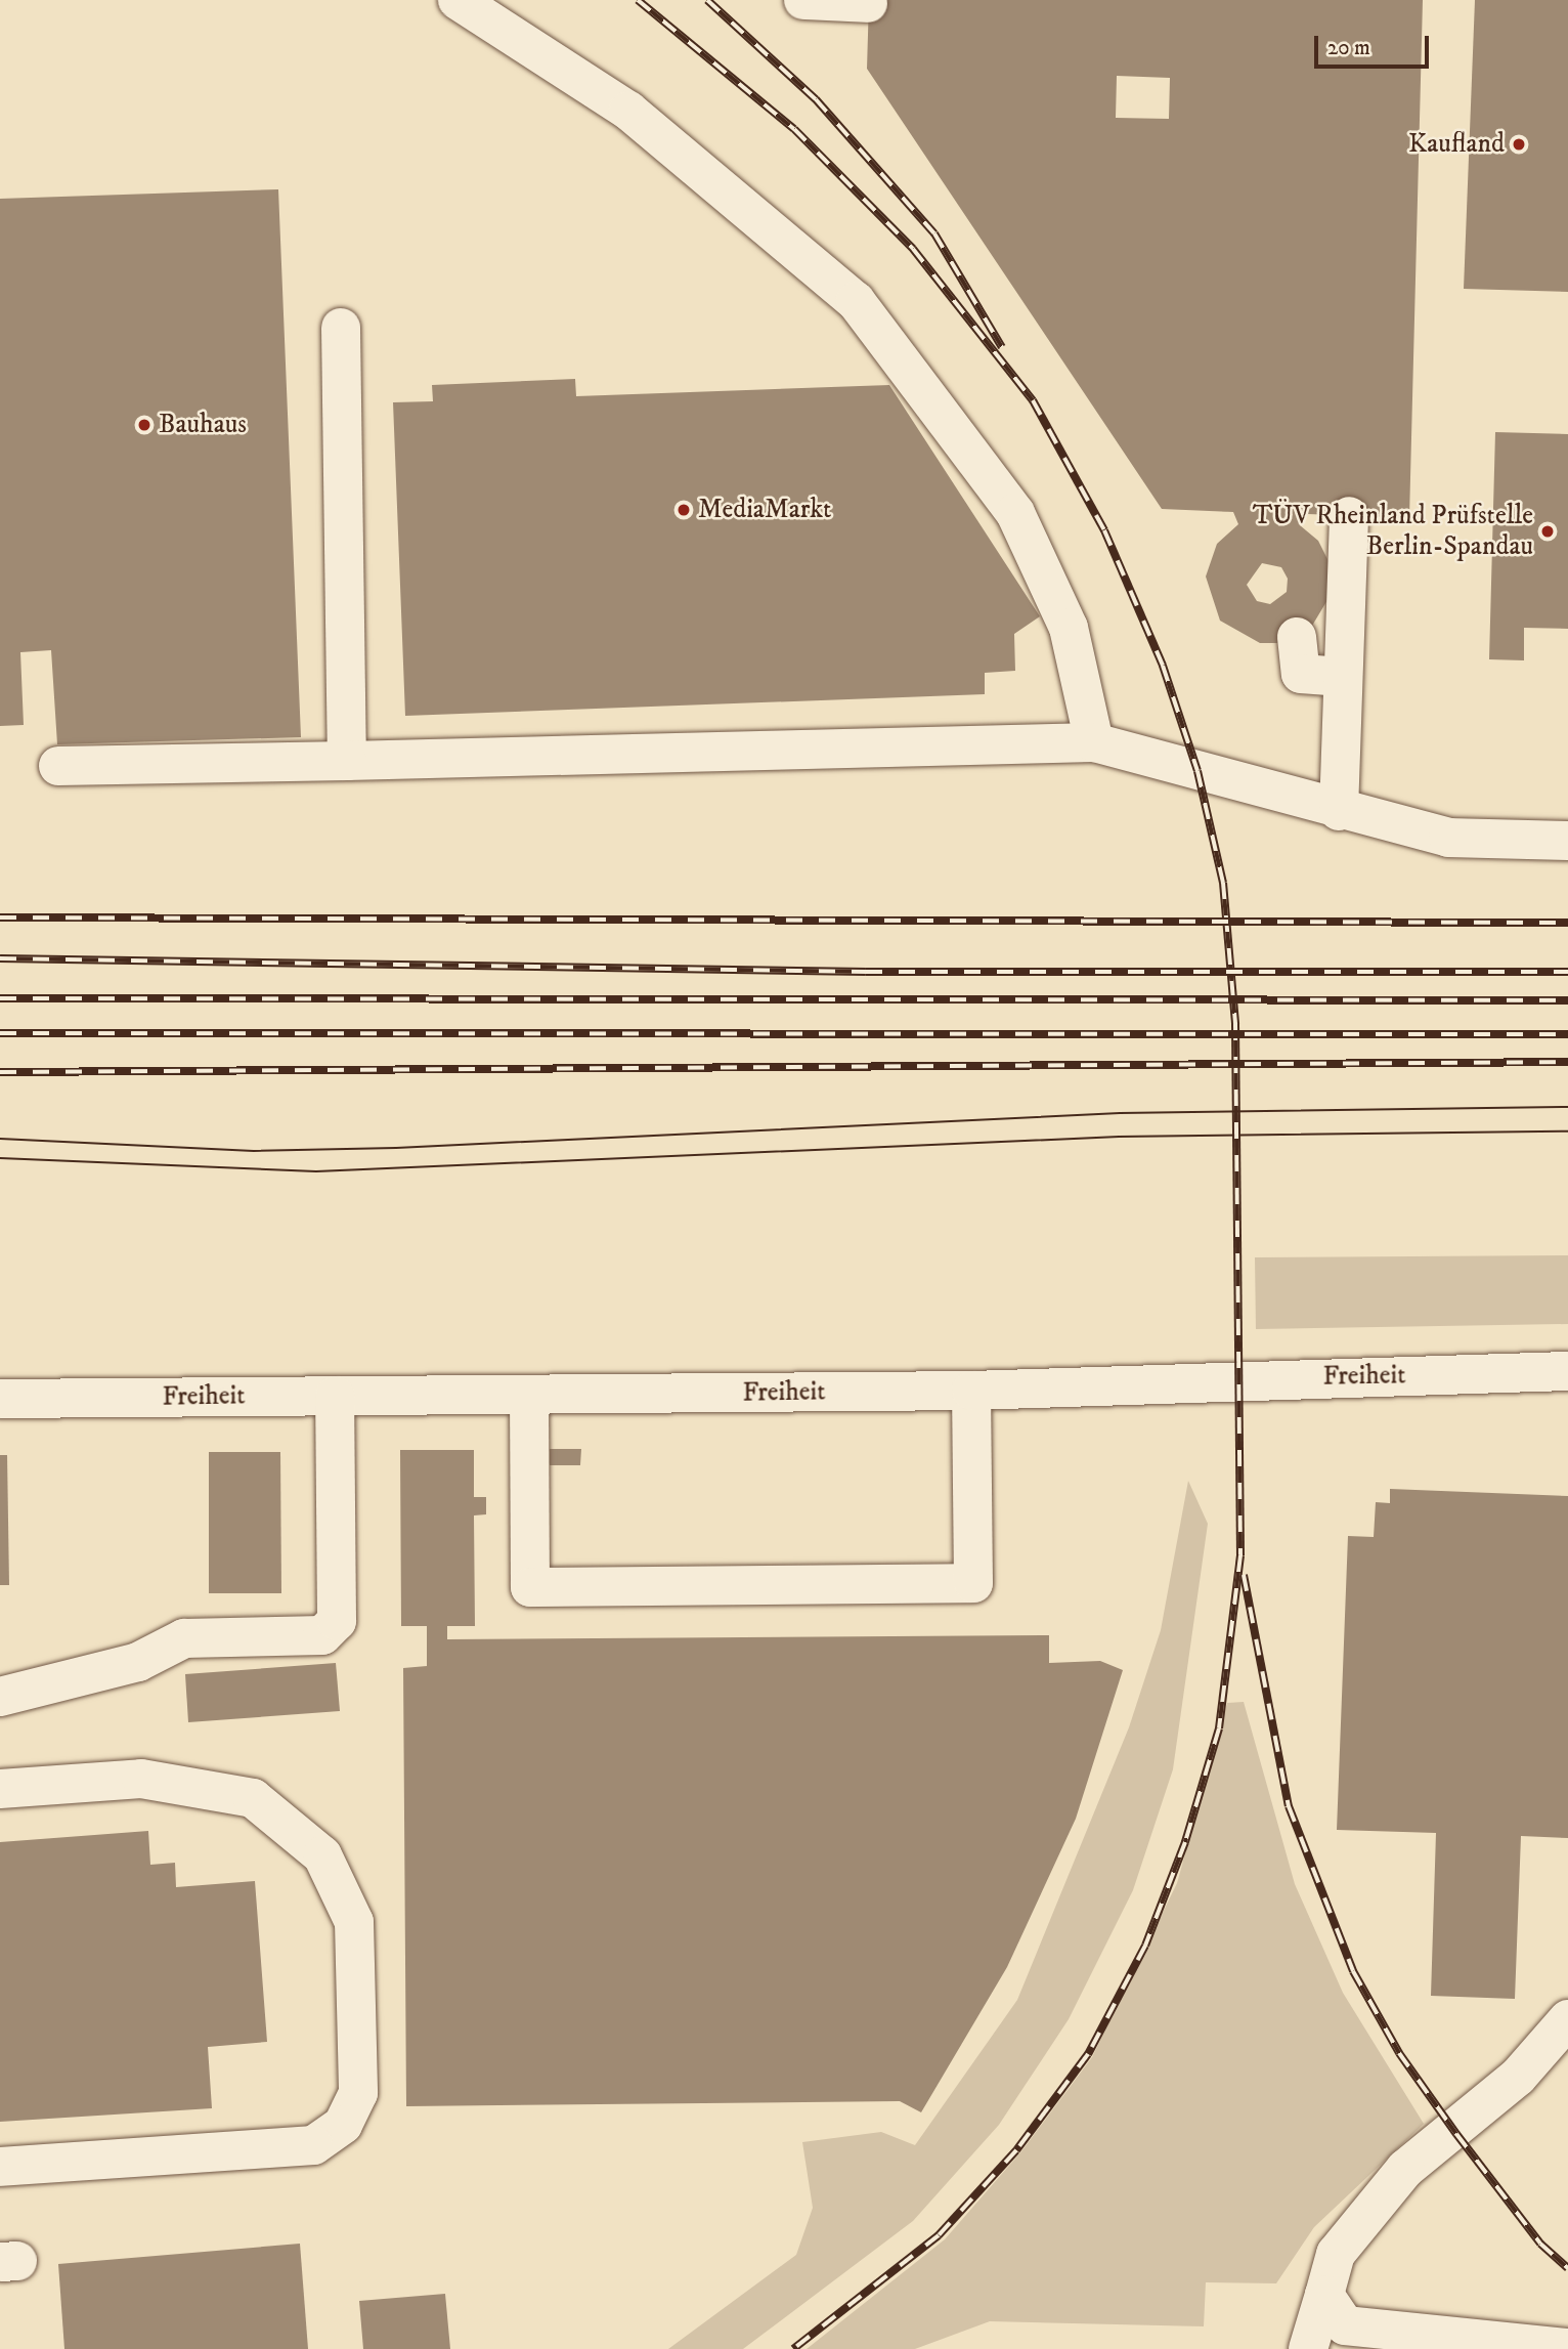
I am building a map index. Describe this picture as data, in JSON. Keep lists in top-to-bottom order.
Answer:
{
  "streets": {
    "street": ["Freiheit"]
  },
  "places": [
    "Kaufland",
    "Bauhaus",
    "MediaMarkt",
    "TÜV Rheinland Prüfstelle Berlin-Spandau"
  ],
  "scale_bar": "20 m"
}
